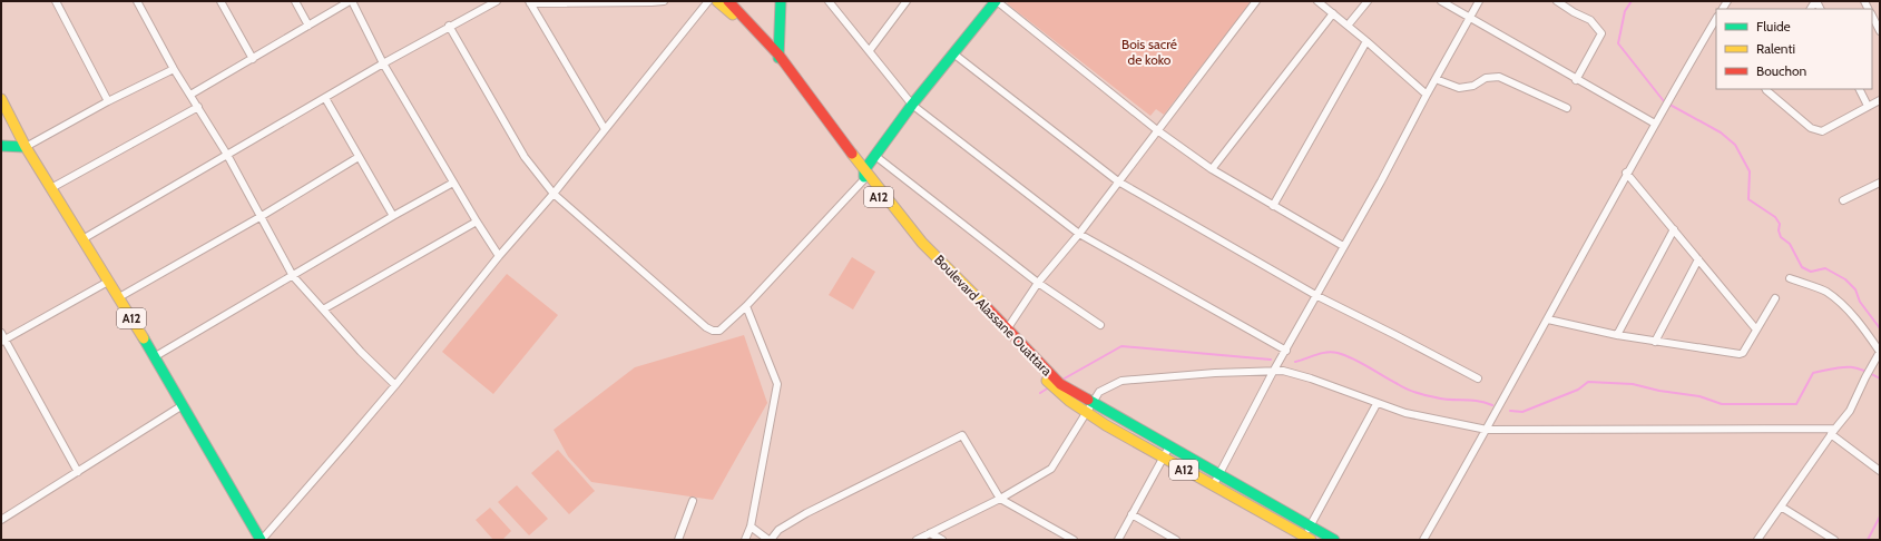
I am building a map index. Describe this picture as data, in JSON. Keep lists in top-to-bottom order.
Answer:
{
  "streets": {
    "main road": ["A12", "Boulevard Alassane Ouattara"]
  },
  "parks": ["Bois sacré de koko"],
  "legend": ["Fluide", "Ralenti", "Bouchon"]
}
